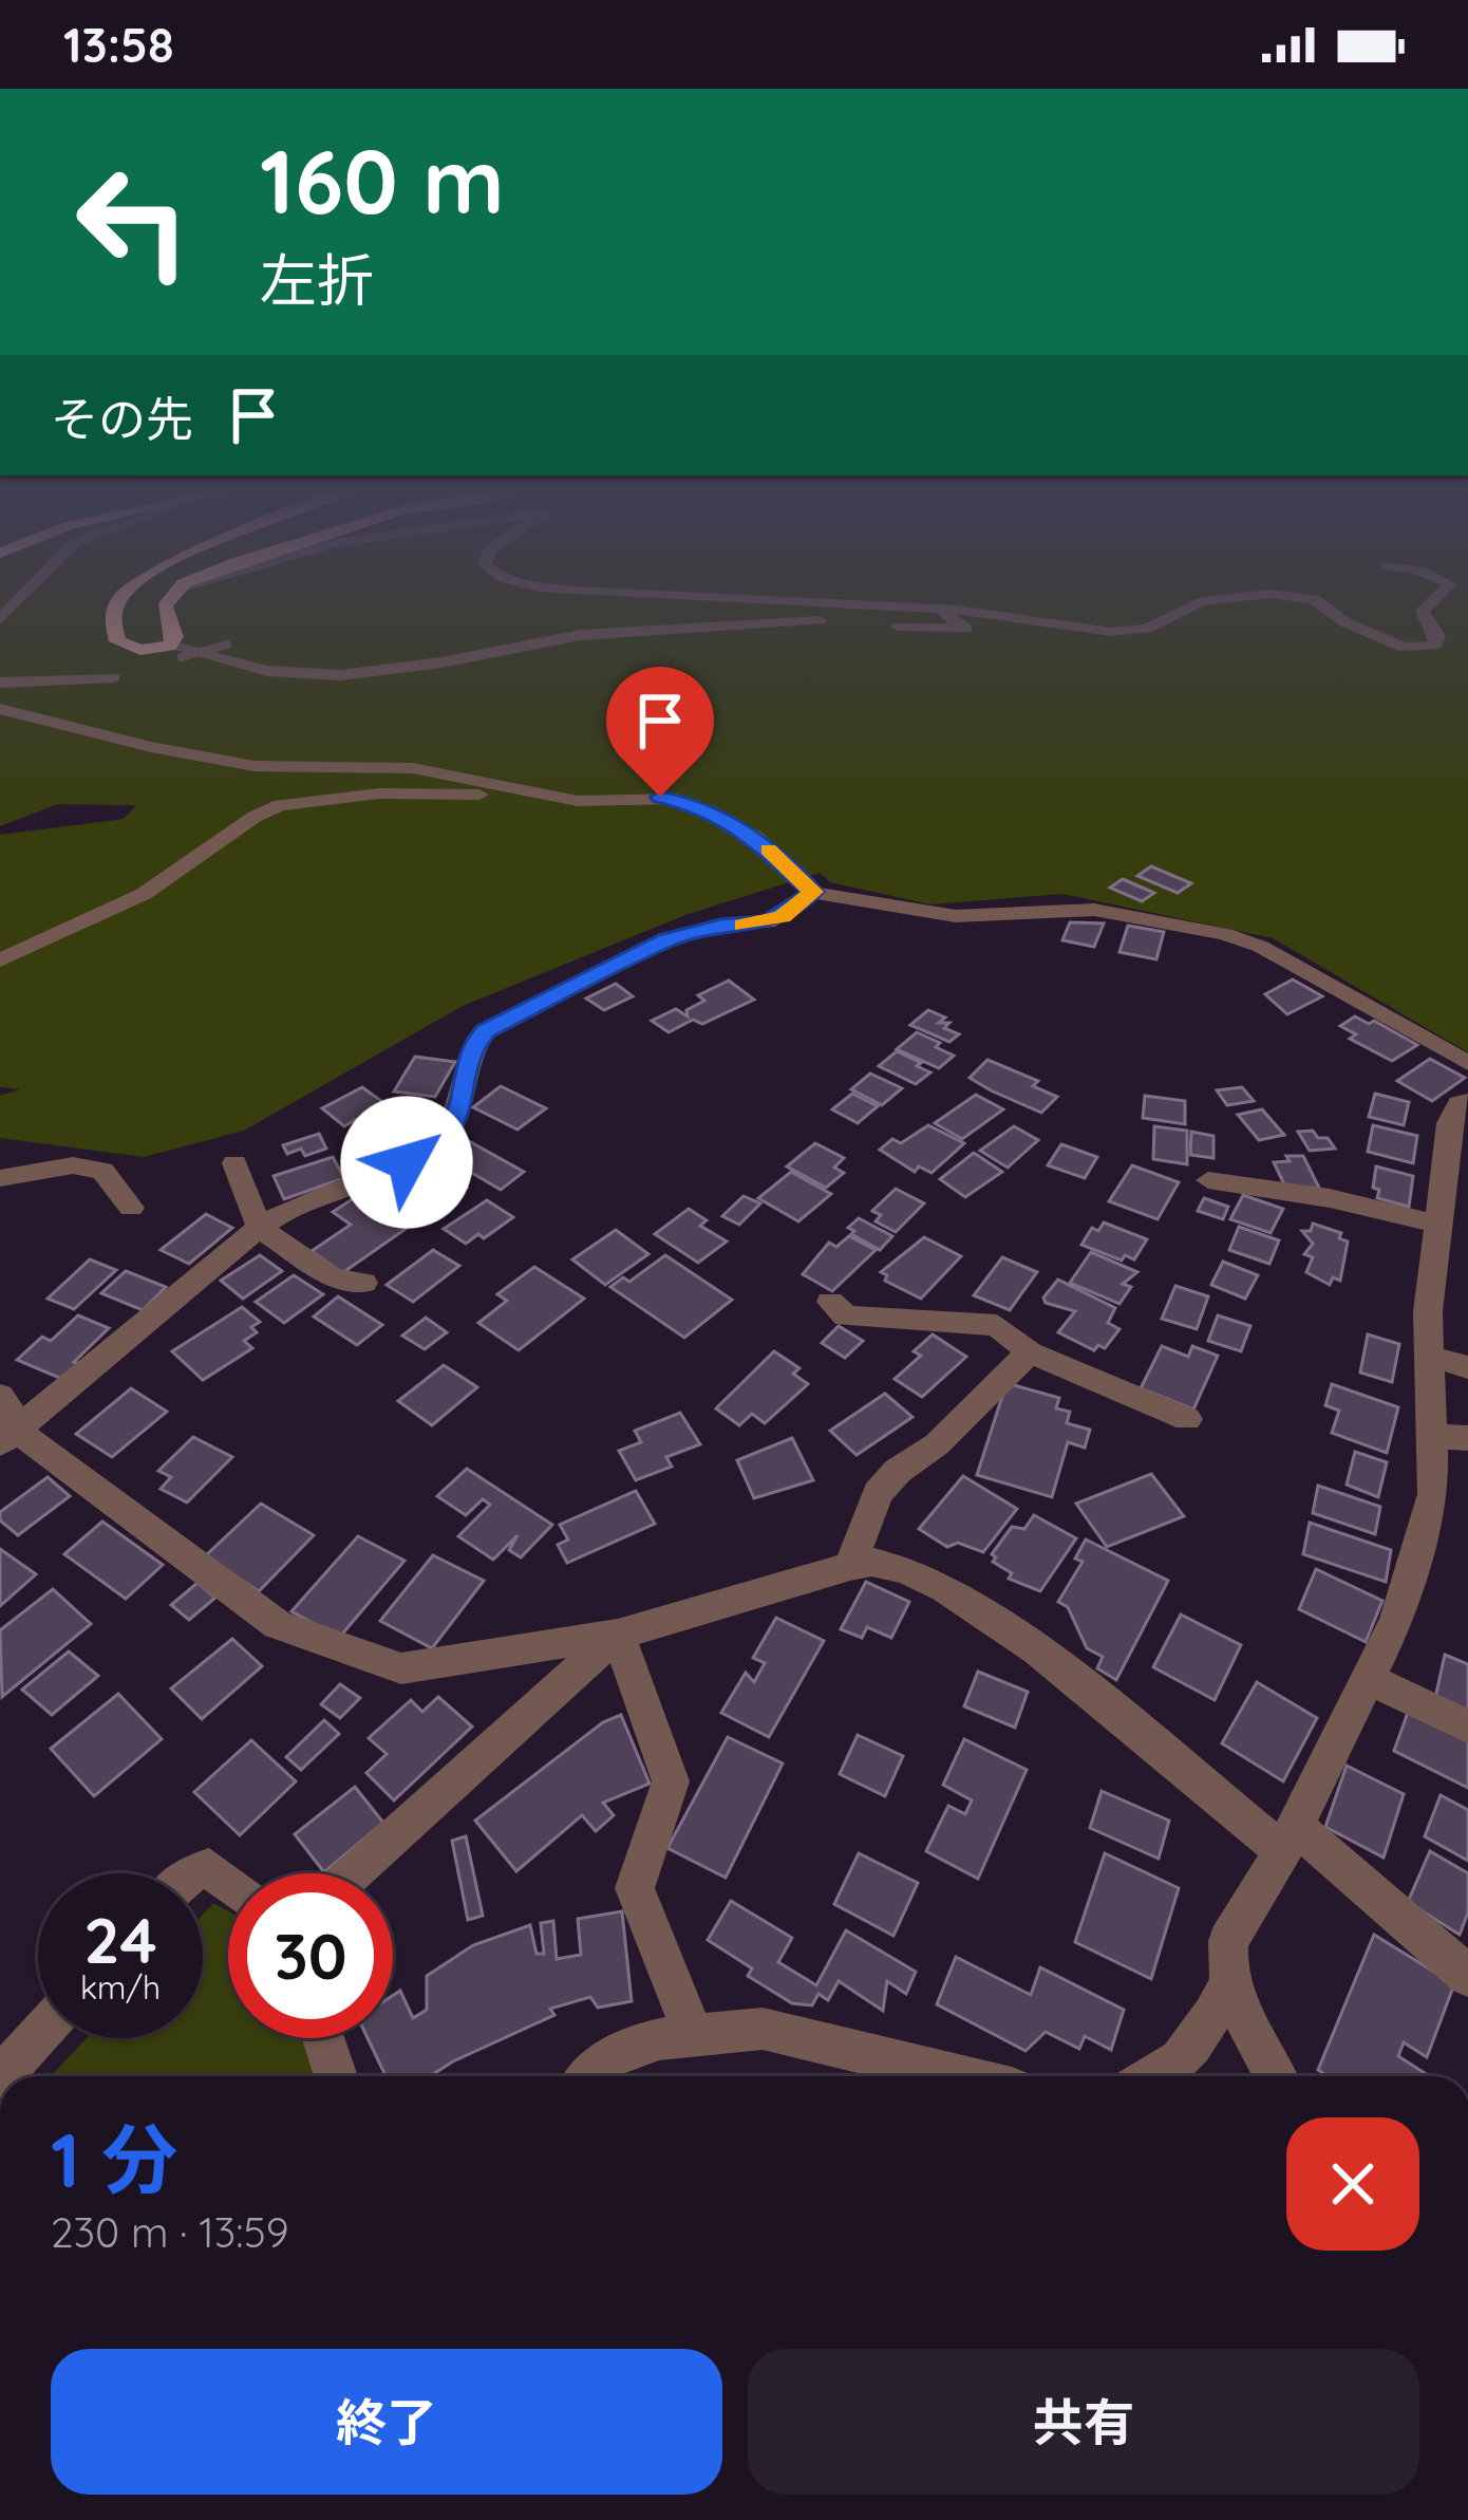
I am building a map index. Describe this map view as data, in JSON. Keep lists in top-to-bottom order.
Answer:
{
  "page": {
    "status": "13:58",
    "turn": ["160 m", "左折"],
    "then": "その先",
    "speed": "24 km/h",
    "limit": "30",
    "heading": ["1 分", "230 m · 13:59"],
    "buttons": ["終了", "共有"]
  }
}
